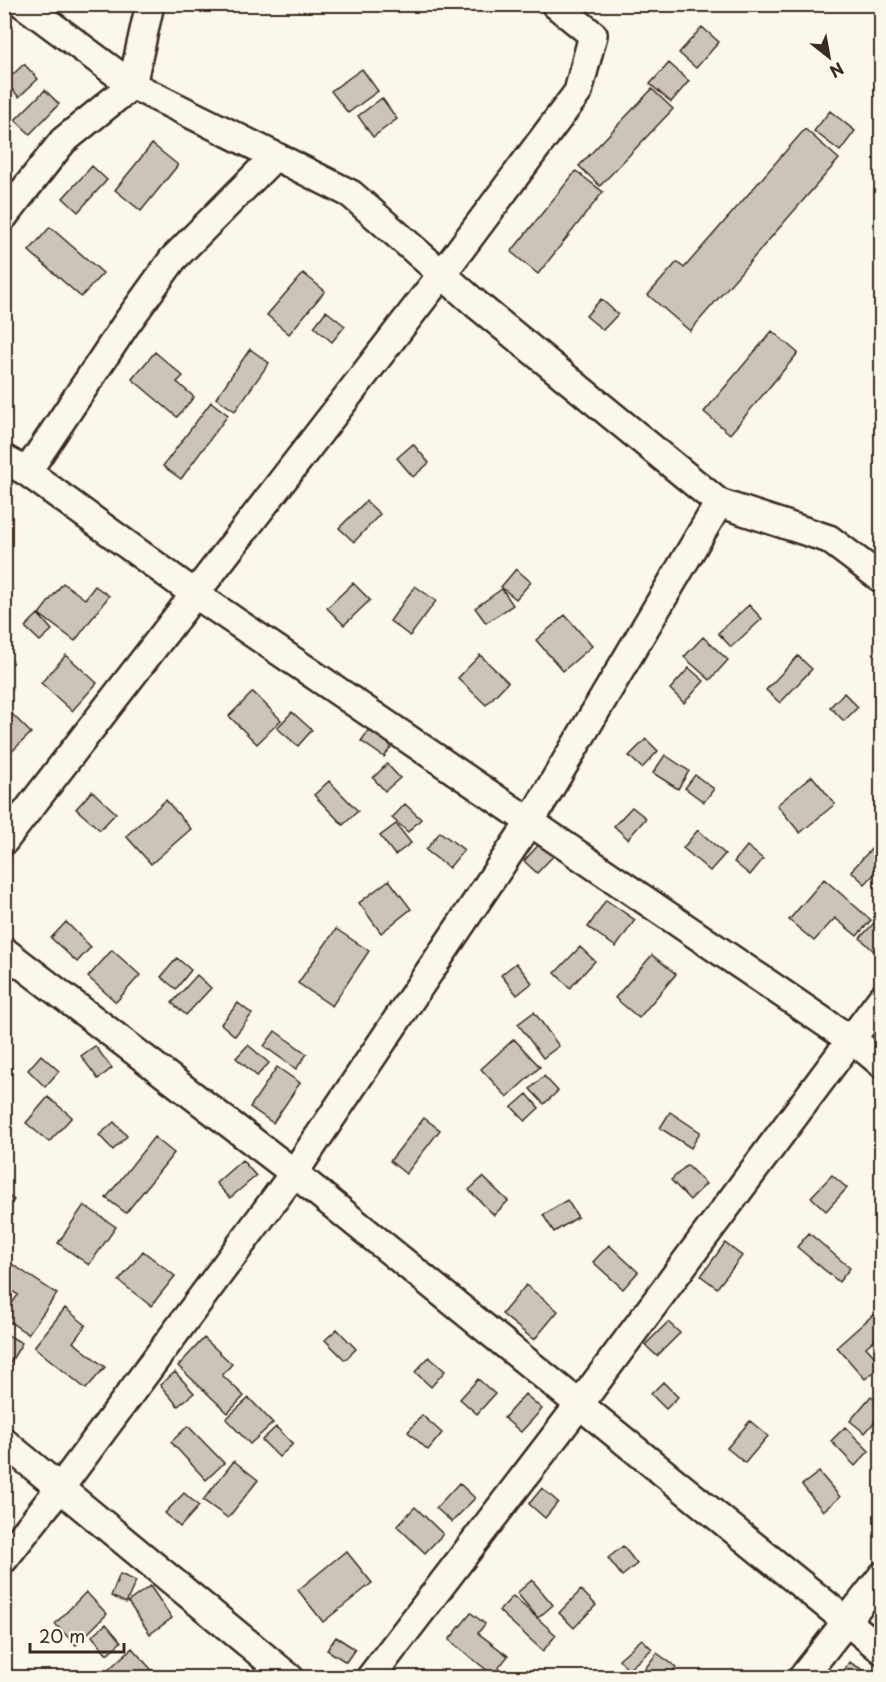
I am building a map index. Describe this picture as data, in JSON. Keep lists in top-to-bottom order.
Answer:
{
  "scale_bar": "20 m",
  "north": "bottom right"
}
